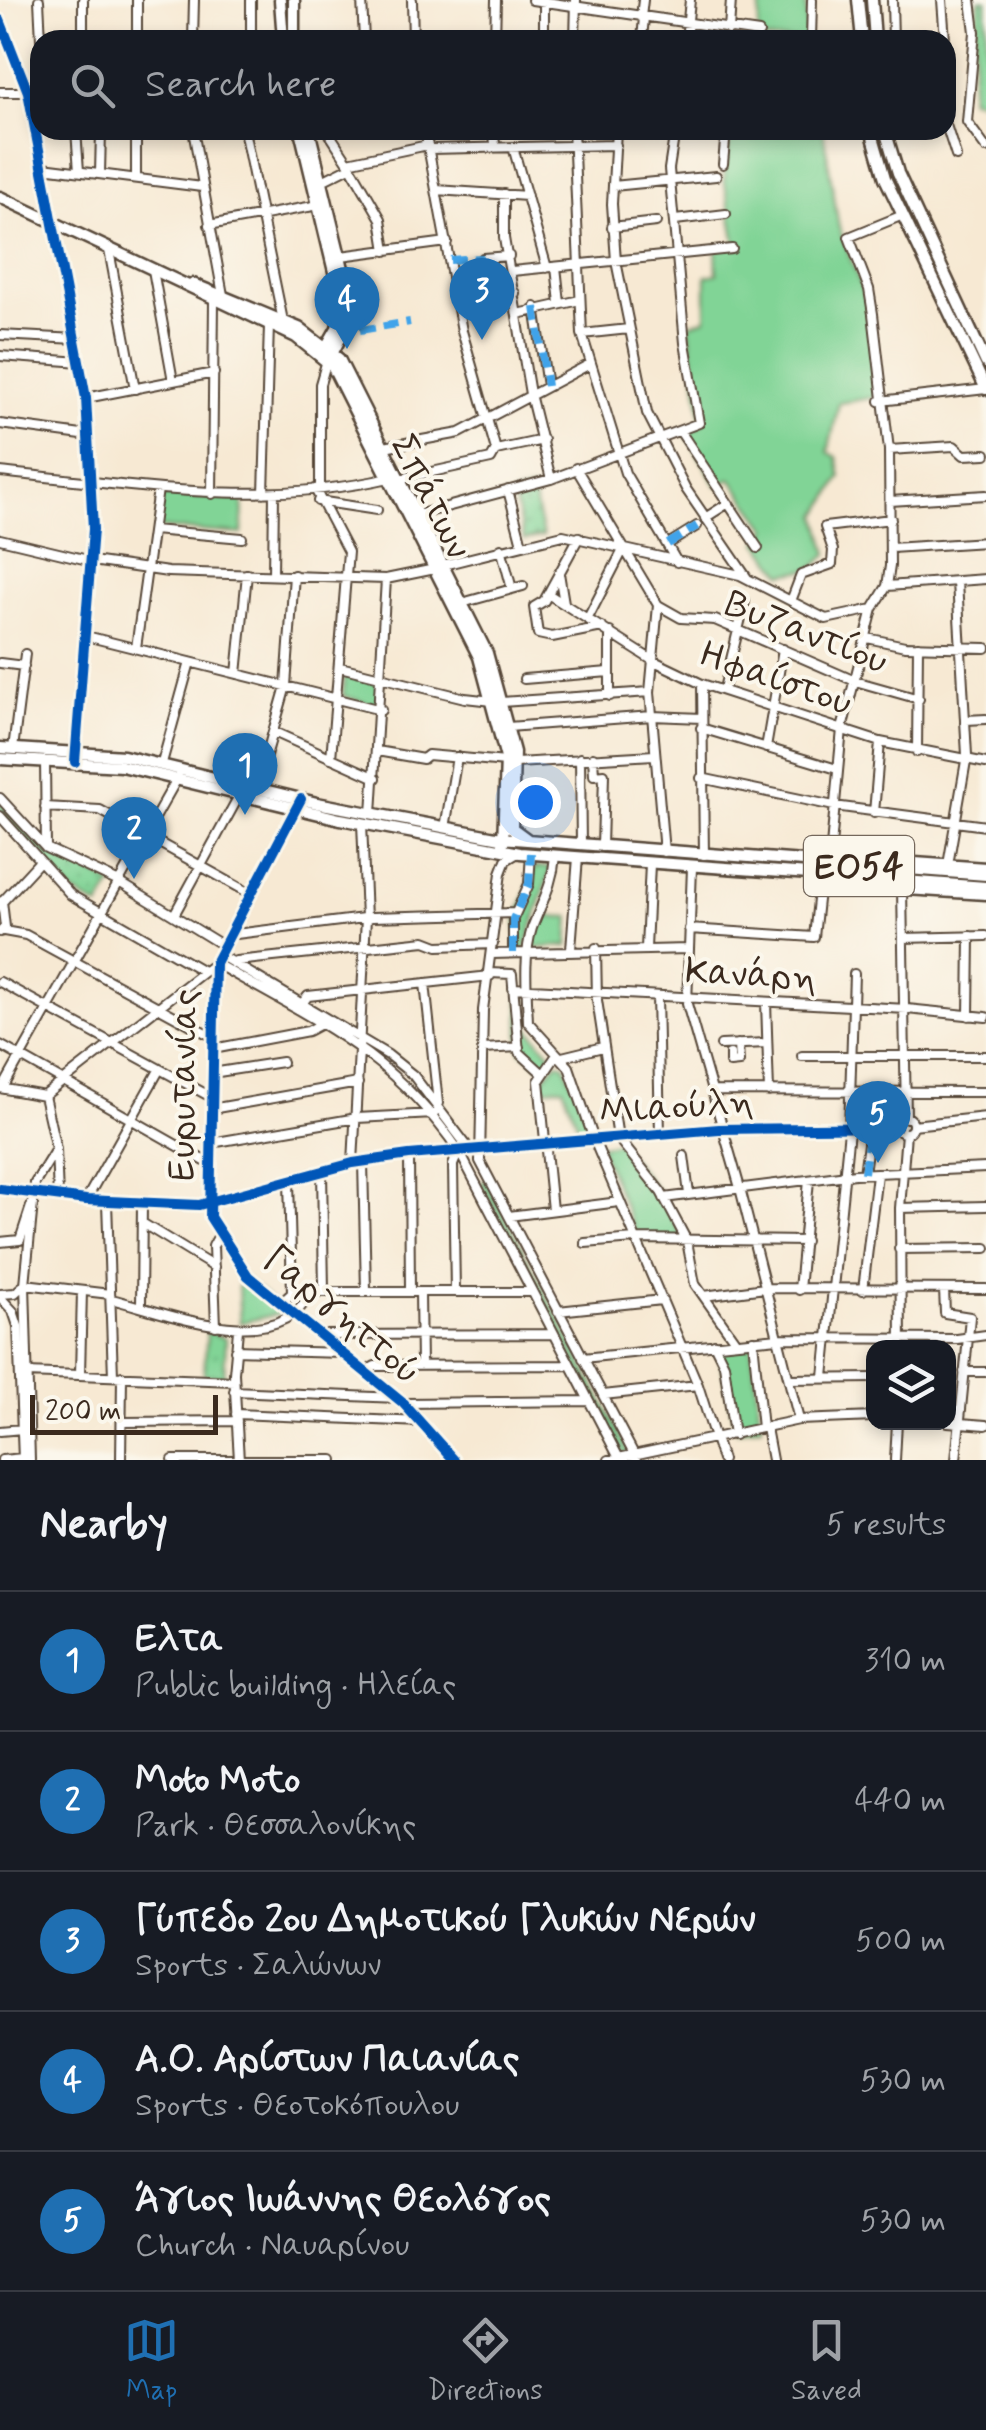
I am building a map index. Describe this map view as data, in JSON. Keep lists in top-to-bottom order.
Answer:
{
  "streets": {
    "main road": ["Σπάτων", "ΕΟ54"],
    "street": [
      "Βυζαντίου",
      "Ηφαίστου",
      "Κανάρη",
      "Ευρυτανίας",
      "Μιαούλη",
      "Γαργηττού"
    ]
  },
  "crossings": [
    ["Σπάτων", "ΕΟ54"],
    ["ΕΟ54", "Ευρυτανίας"],
    ["Ευρυτανίας", "Μιαούλη"],
    ["Ευρυτανίας", "Γαργηττού"],
    ["Μιαούλη", "Γαργηττού"]
  ],
  "scale_bar": "200 m",
  "page": {
    "search": "Search here",
    "pins": [
      "3",
      "4",
      "1",
      "2",
      "5"
    ],
    "scale": "200 m",
    "heading": ["Nearby", "5 results"],
    "list": [
      {
        "mark": "1",
        "name": "Ελτα",
        "note": "Public building · Ηλείας",
        "value": "310 m"
      },
      {
        "mark": "2",
        "name": "Moto Moto",
        "note": "Park · Θεσσαλονίκης",
        "value": "440 m"
      },
      {
        "mark": "3",
        "name": "Γύπεδο 2ου Δημοτικού Γλυκών Νερών",
        "note": "Sports · Σαλώνων",
        "value": "500 m"
      },
      {
        "mark": "4",
        "name": "Α.Ο. Αρίστων Παιανίας",
        "note": "Sports · Θεοτοκόπουλου",
        "value": "530 m"
      },
      {
        "mark": "5",
        "name": "Άγιος Ιωάννης Θεολόγος",
        "note": "Church · Ναυαρίνου",
        "value": "530 m"
      }
    ],
    "nav": ["Map", "Directions", "Saved"]
  }
}
